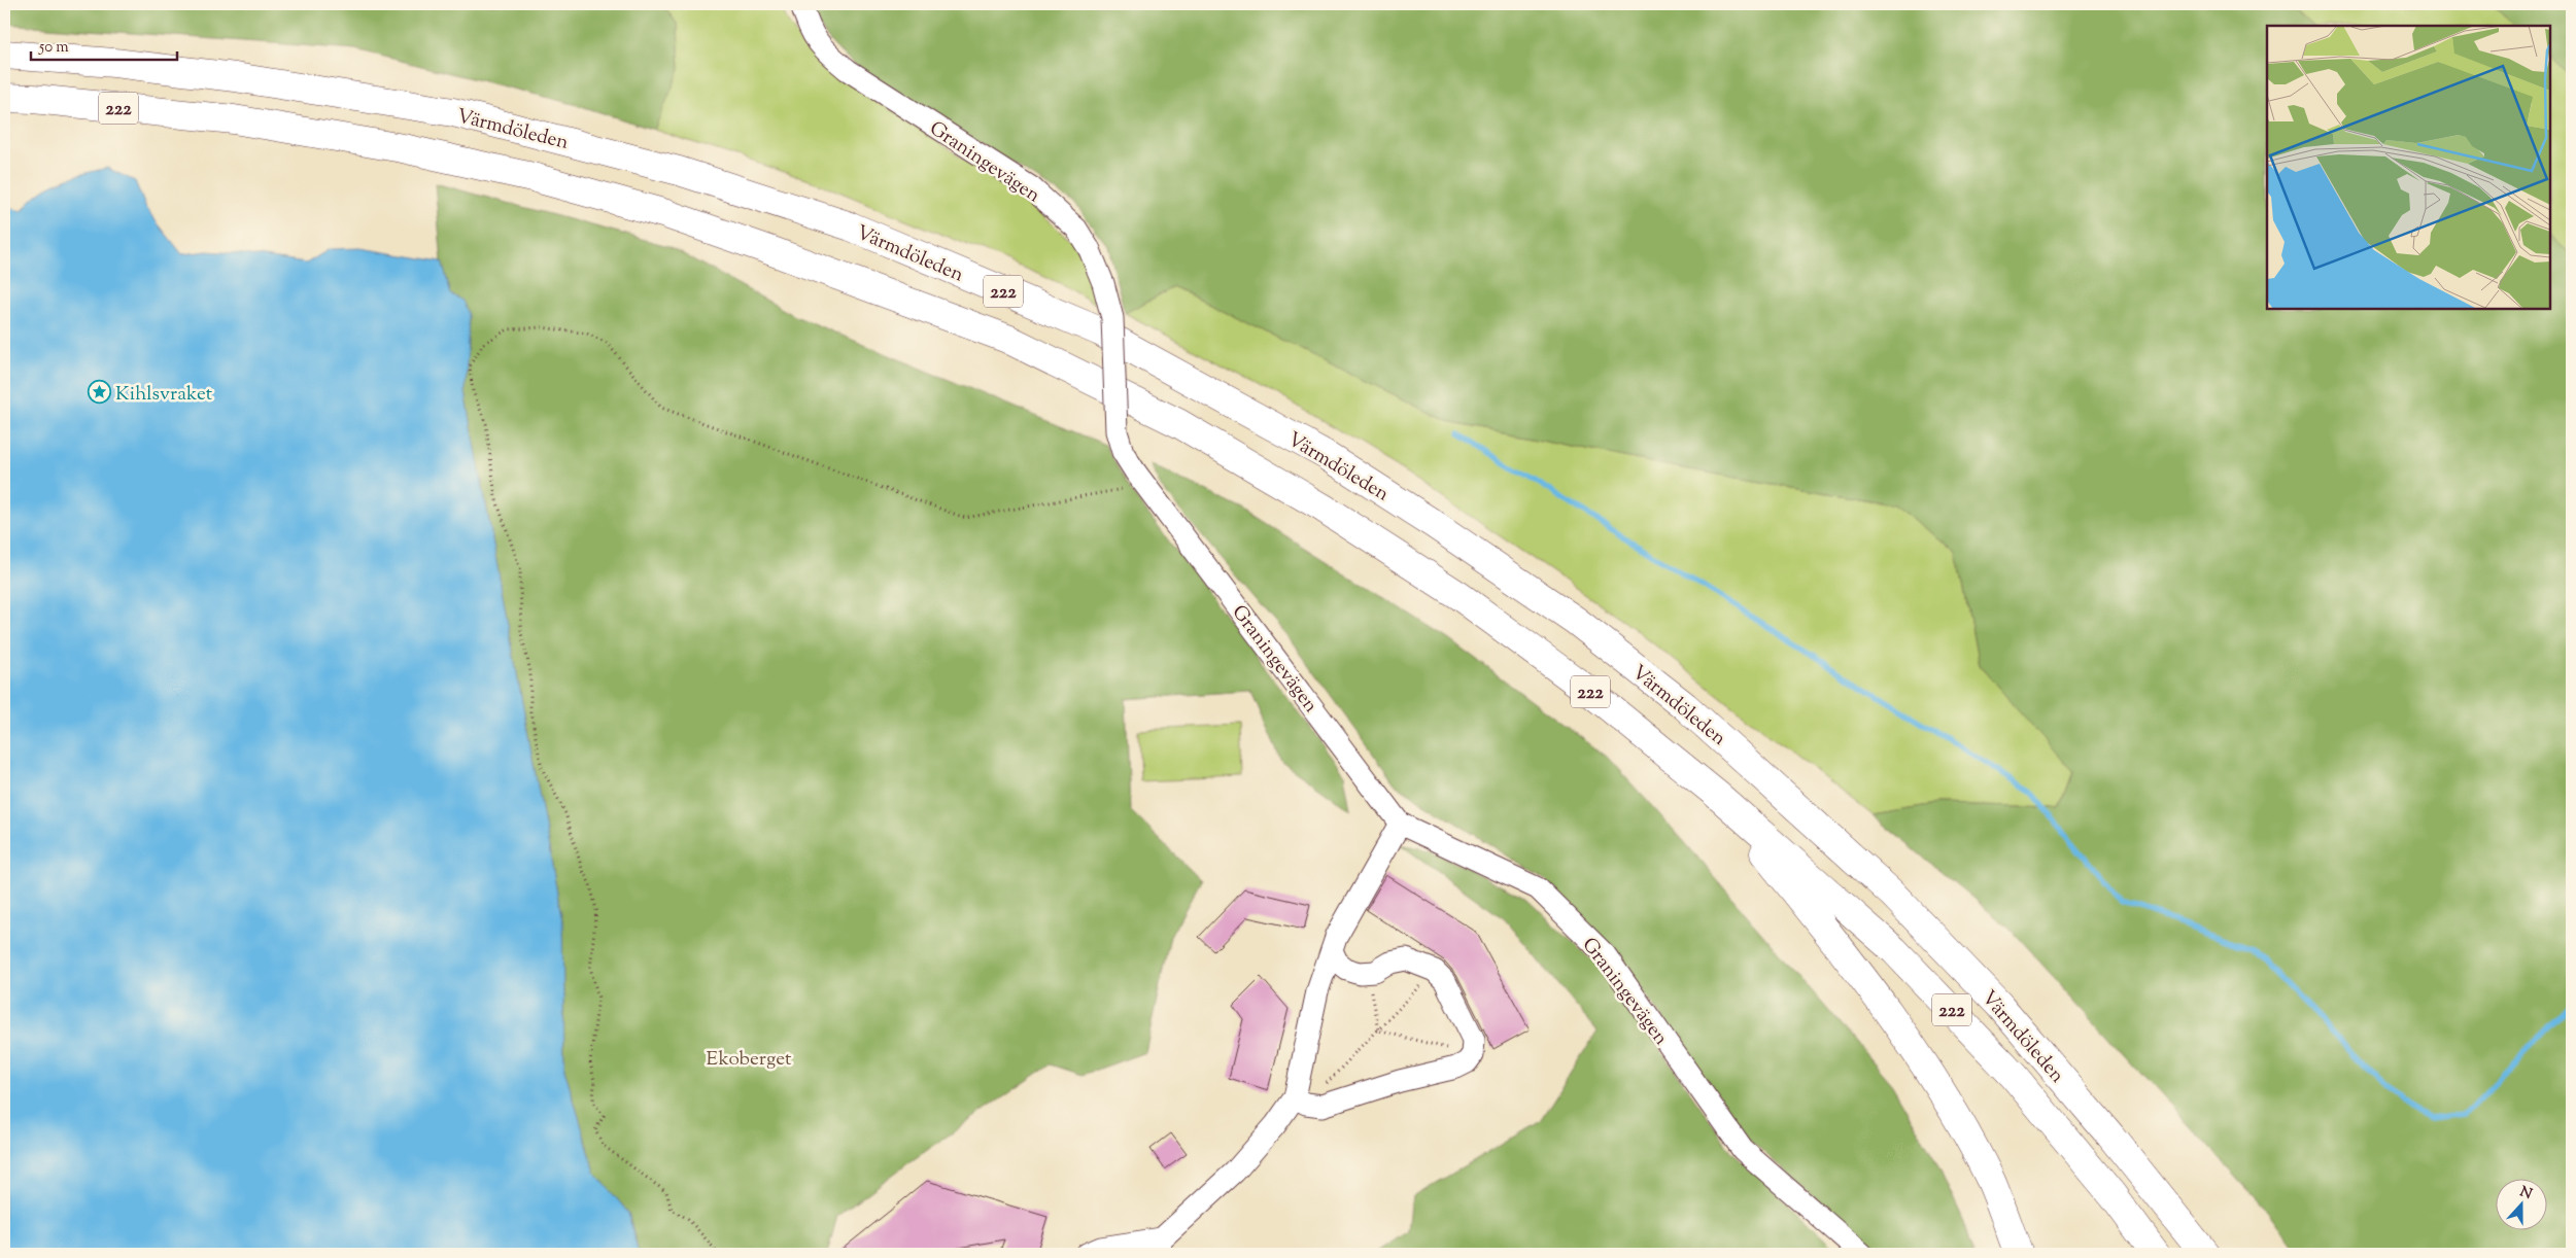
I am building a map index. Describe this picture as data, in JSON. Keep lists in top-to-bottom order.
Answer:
{
  "streets": {
    "highway": ["222", "Värmdöleden"],
    "street": ["Graningevägen"]
  },
  "parks": ["Ekoberget"],
  "places": {
    "place": ["Kihlsvraket"]
  },
  "scale_bar": "50 m",
  "north": "top"
}
